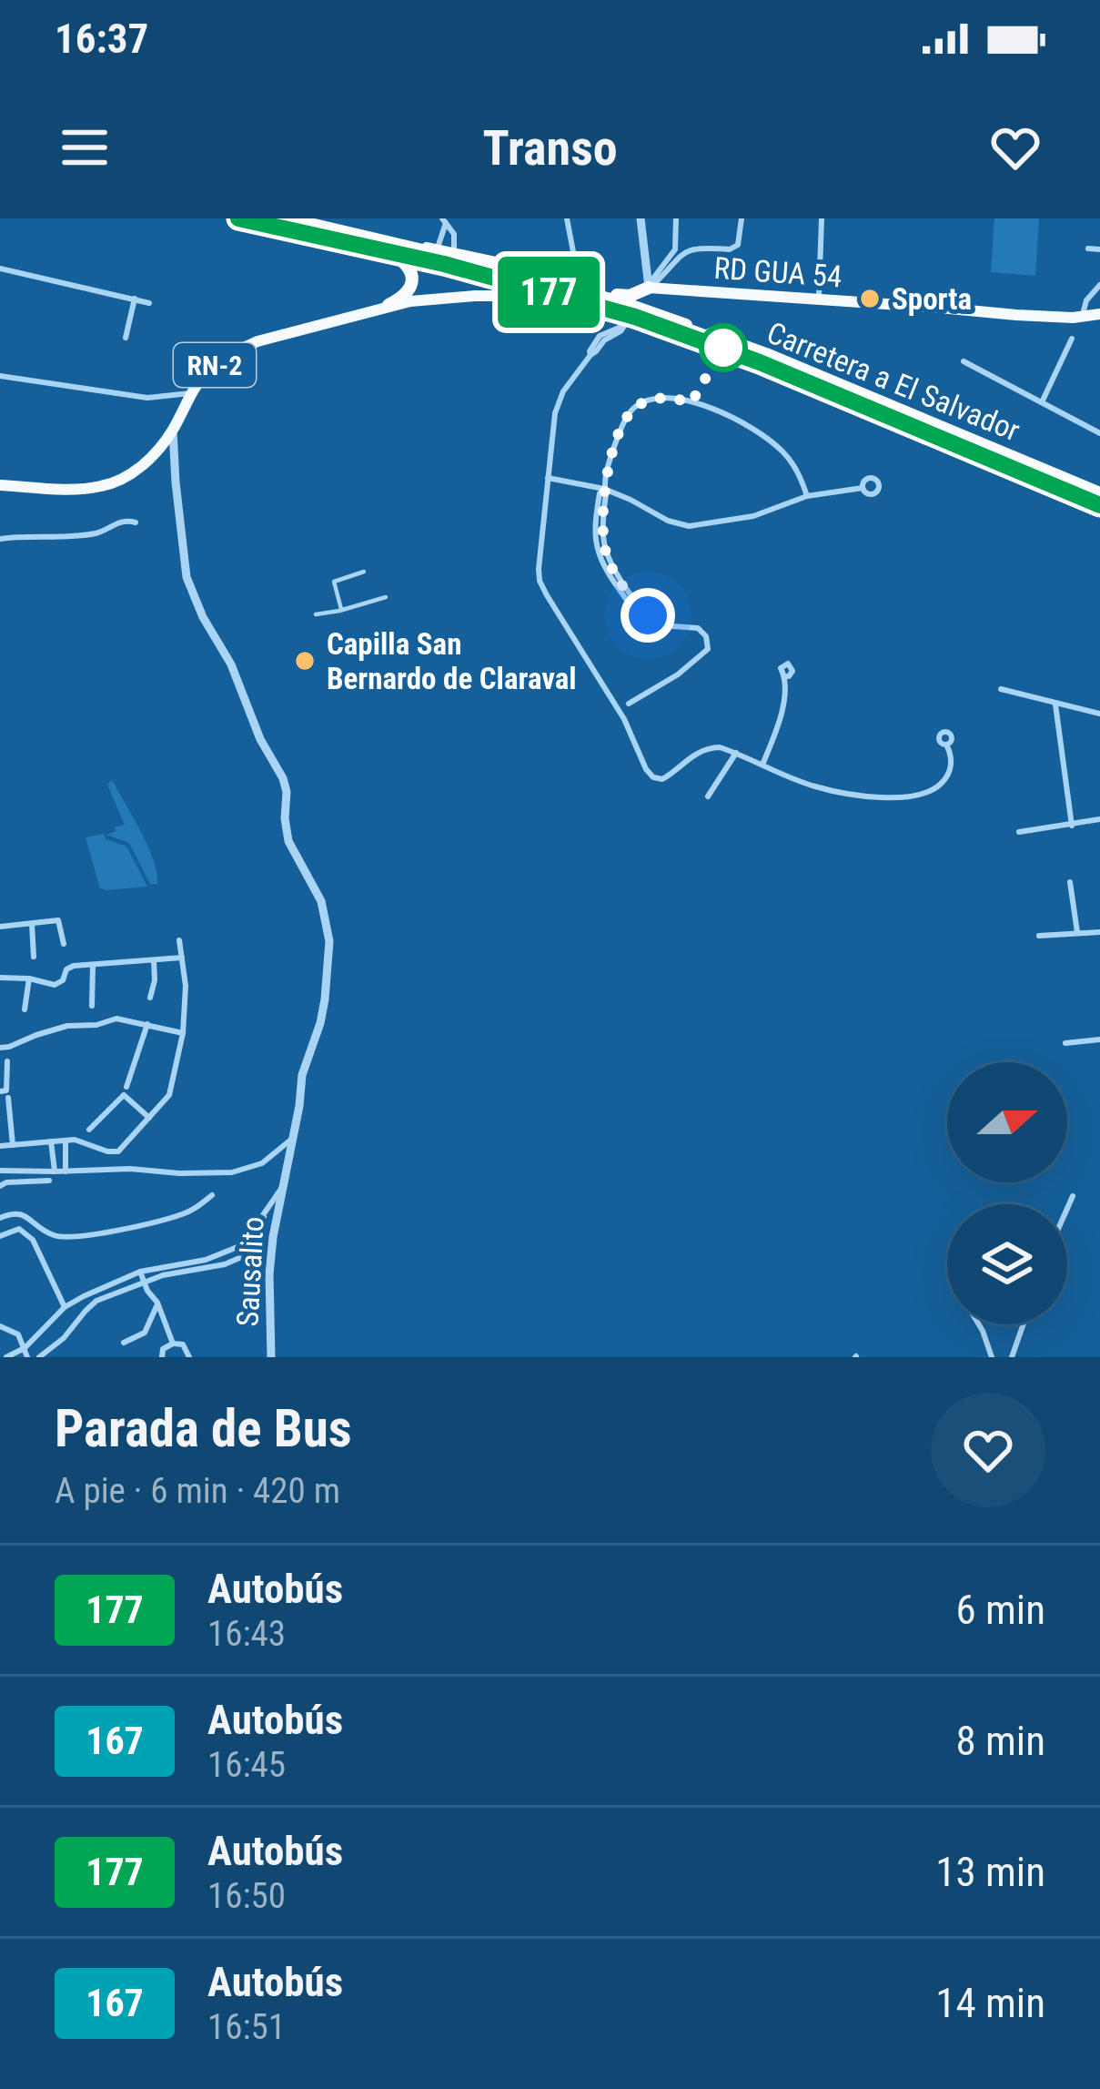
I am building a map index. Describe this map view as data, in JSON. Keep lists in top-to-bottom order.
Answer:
{
  "streets": {
    "highway": ["Carretera a El Salvador"],
    "main road": ["RD GUA 54", "RN-2"],
    "street": ["Sausalito"]
  },
  "crossings": [
    ["RN-2", "Sausalito"]
  ],
  "places": ["Sporta", "Capilla San Bernardo de Claraval"],
  "lines": ["bus line 177"],
  "north": "right",
  "page": {
    "status": "16:37",
    "header": "Transo",
    "on_map": "177",
    "heading": ["Parada de Bus", "A pie · 6 min · 420 m"],
    "list": [
      {
        "mark": "177",
        "name": "Autobús",
        "note": "16:43",
        "value": "6 min"
      },
      {
        "mark": "167",
        "name": "Autobús",
        "note": "16:45",
        "value": "8 min"
      },
      {
        "mark": "177",
        "name": "Autobús",
        "note": "16:50",
        "value": "13 min"
      },
      {
        "mark": "167",
        "name": "Autobús",
        "note": "16:51",
        "value": "14 min"
      }
    ]
  }
}
